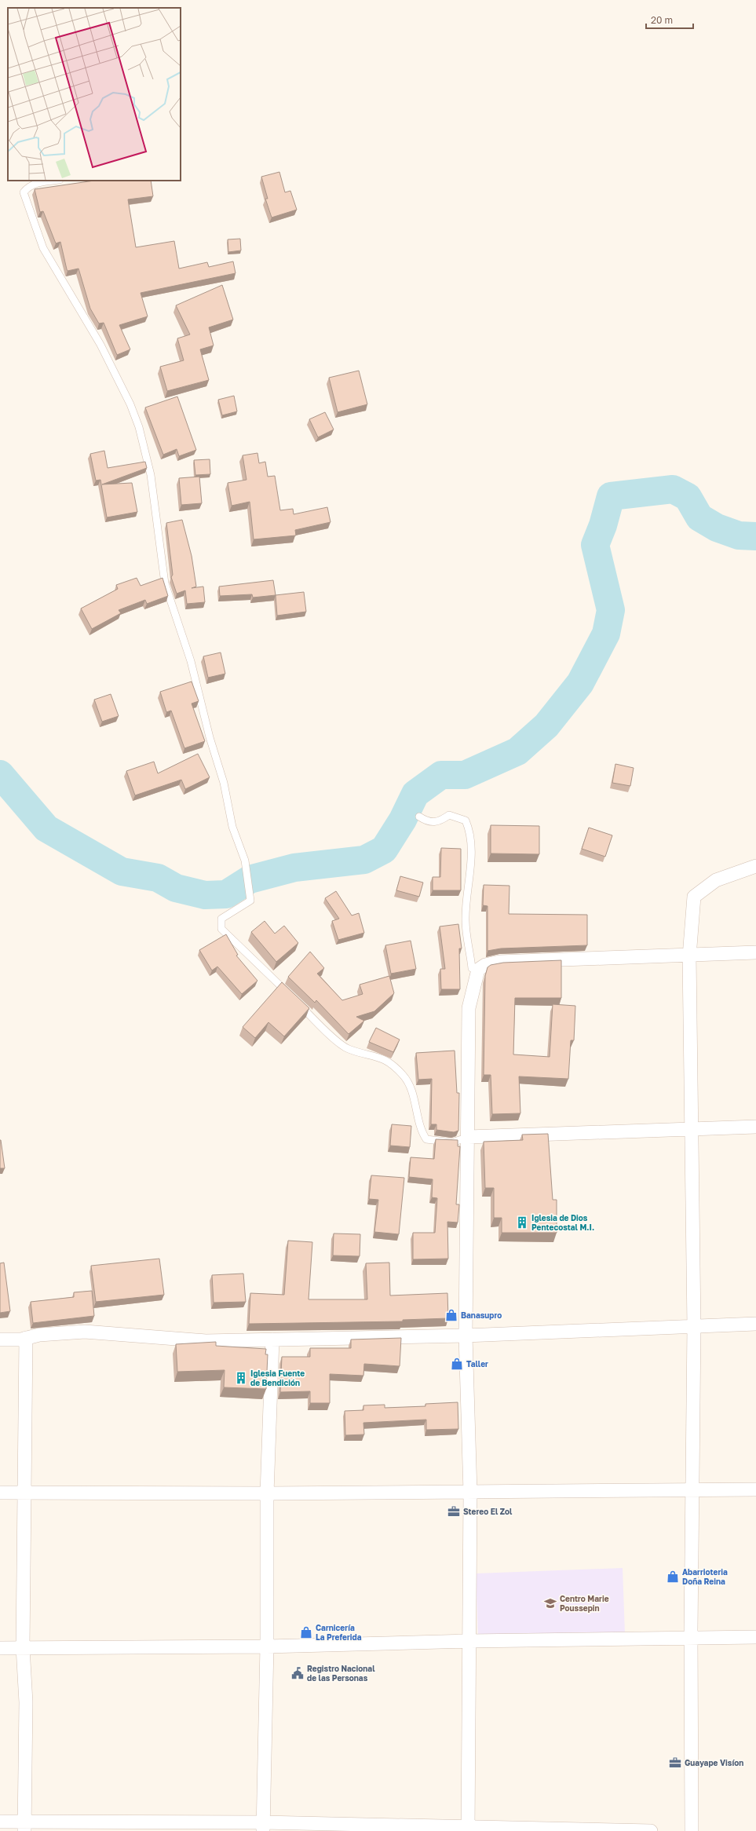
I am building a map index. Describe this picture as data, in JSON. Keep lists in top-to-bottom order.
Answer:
{
  "places": {
    "building": ["Iglesia de Dios Pentecostal M.I.", "Iglesia Fuente de Bendición"],
    "shop": [
      "Banasupro",
      "Taller",
      "Abarrioteria Doña Reina",
      "Carnicería La Preferida"
    ],
    "office": ["Stereo El Zol", "Guayape Visíon"],
    "school or university": ["Centro Marie Poussepin"],
    "public building": ["Registro Nacional de las Personas"]
  },
  "scale_bar": "20 m"
}
